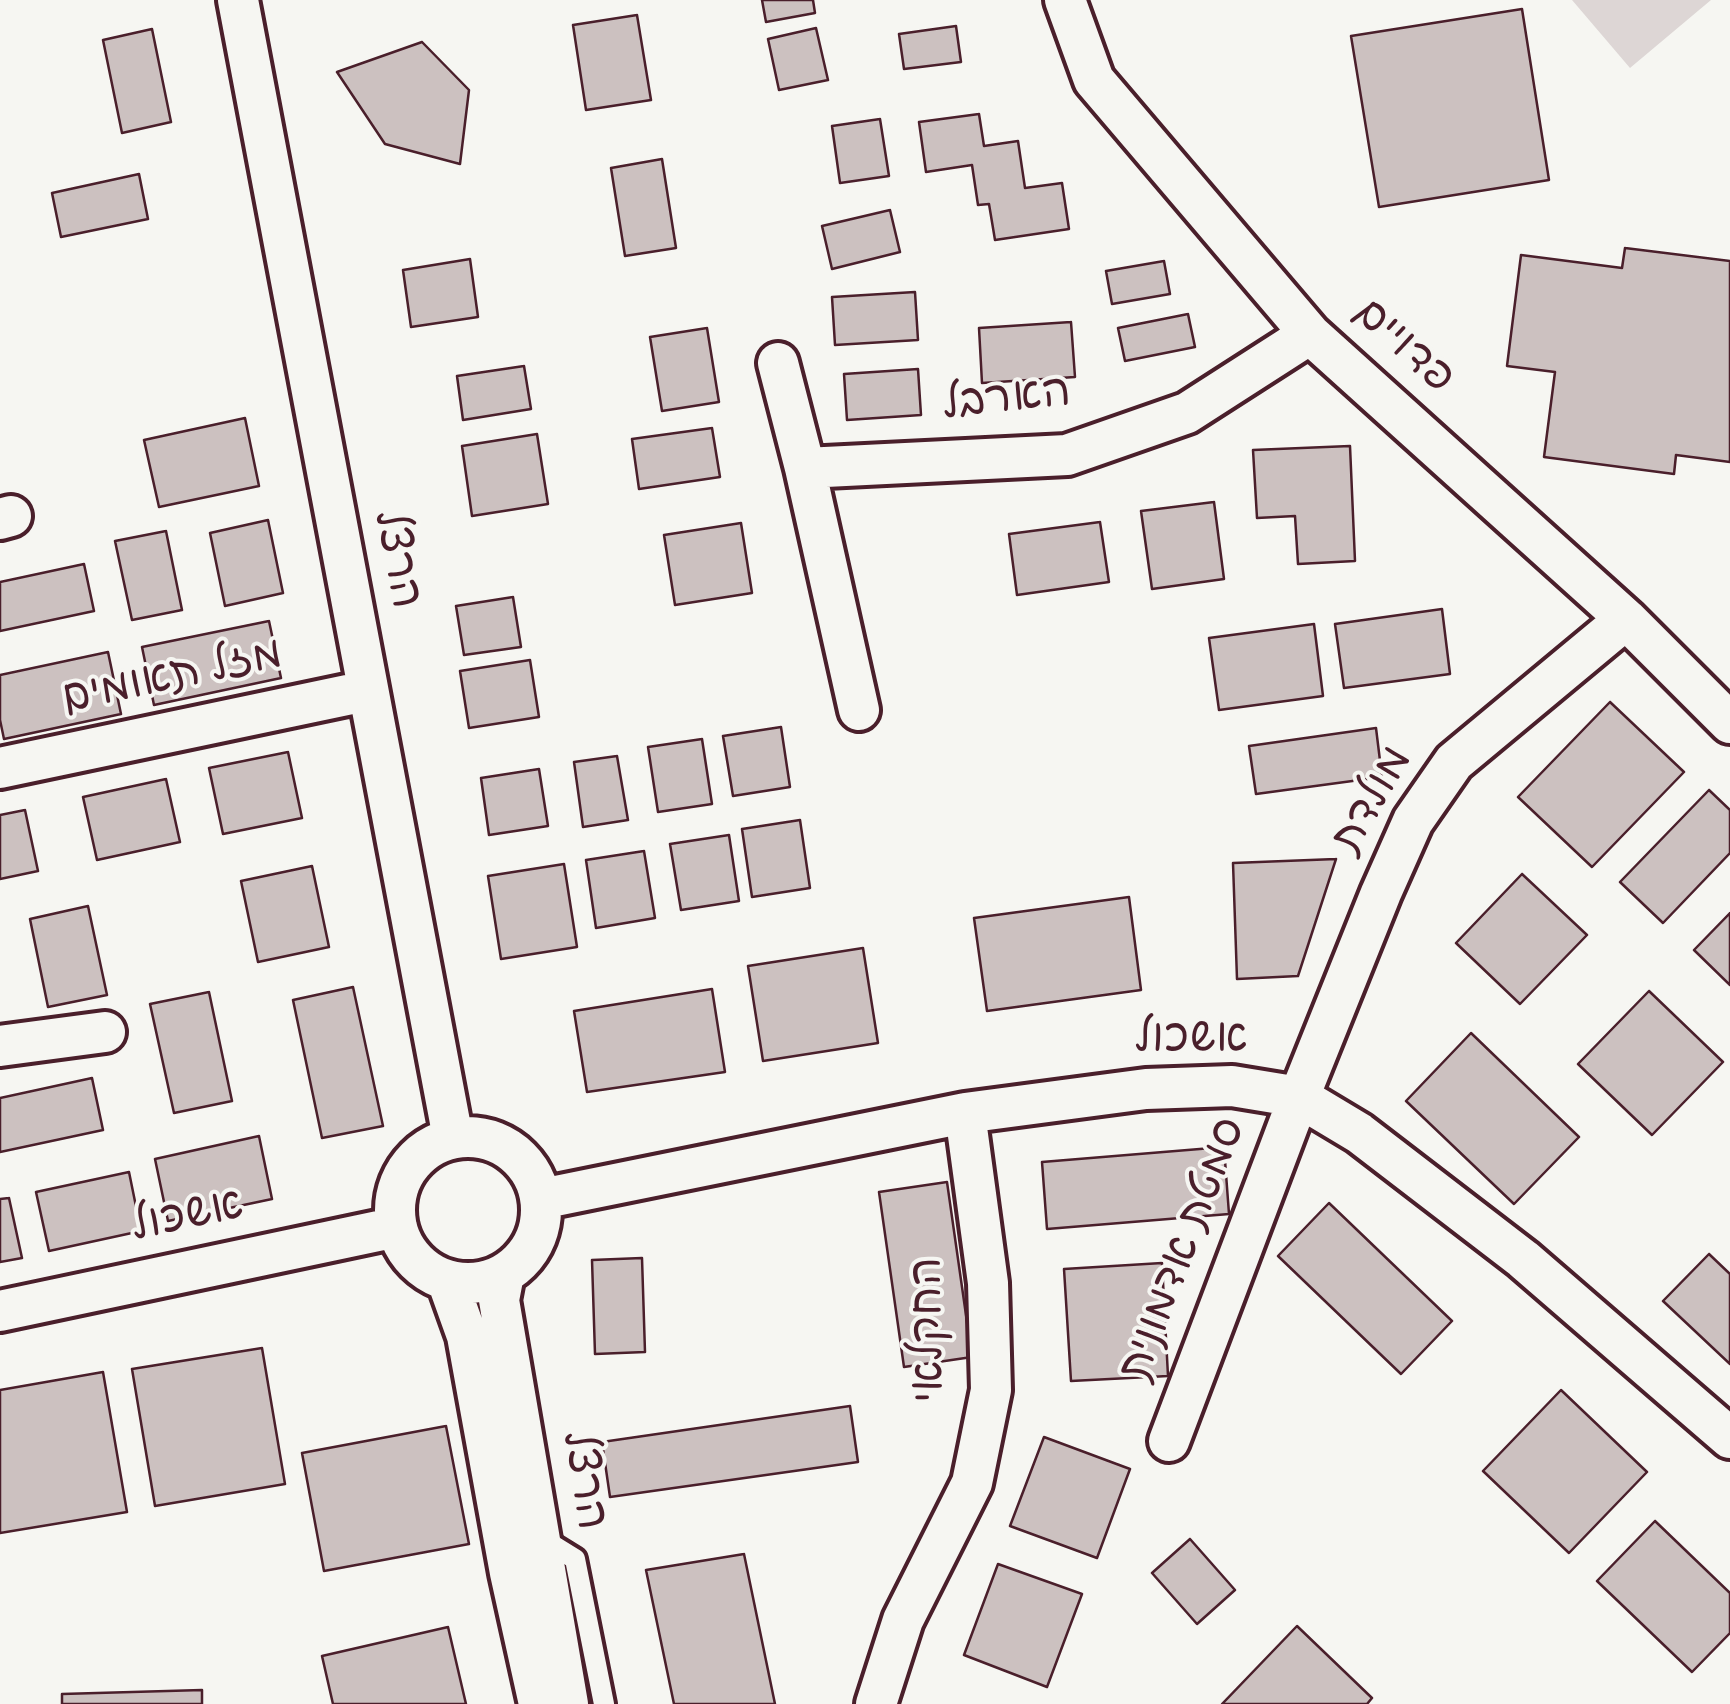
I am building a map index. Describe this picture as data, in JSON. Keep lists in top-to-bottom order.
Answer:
{
  "streets": {
    "street": [
      "פדויים",
      "הארבל",
      "הרצל",
      "מזל תאומים",
      "מולדת",
      "אשכול",
      "סמטת אדמונית",
      "החקלאי"
    ]
  },
  "crossings": [
    ["פדויים", "הארבל"],
    ["פדויים", "מולדת"],
    ["הרצל", "מזל תאומים"],
    ["הרצל", "אשכול"],
    ["מולדת", "אשכול"],
    ["מולדת", "סמטת אדמונית"],
    ["אשכול", "סמטת אדמונית"],
    ["אשכול", "החקלאי"]
  ]
}
